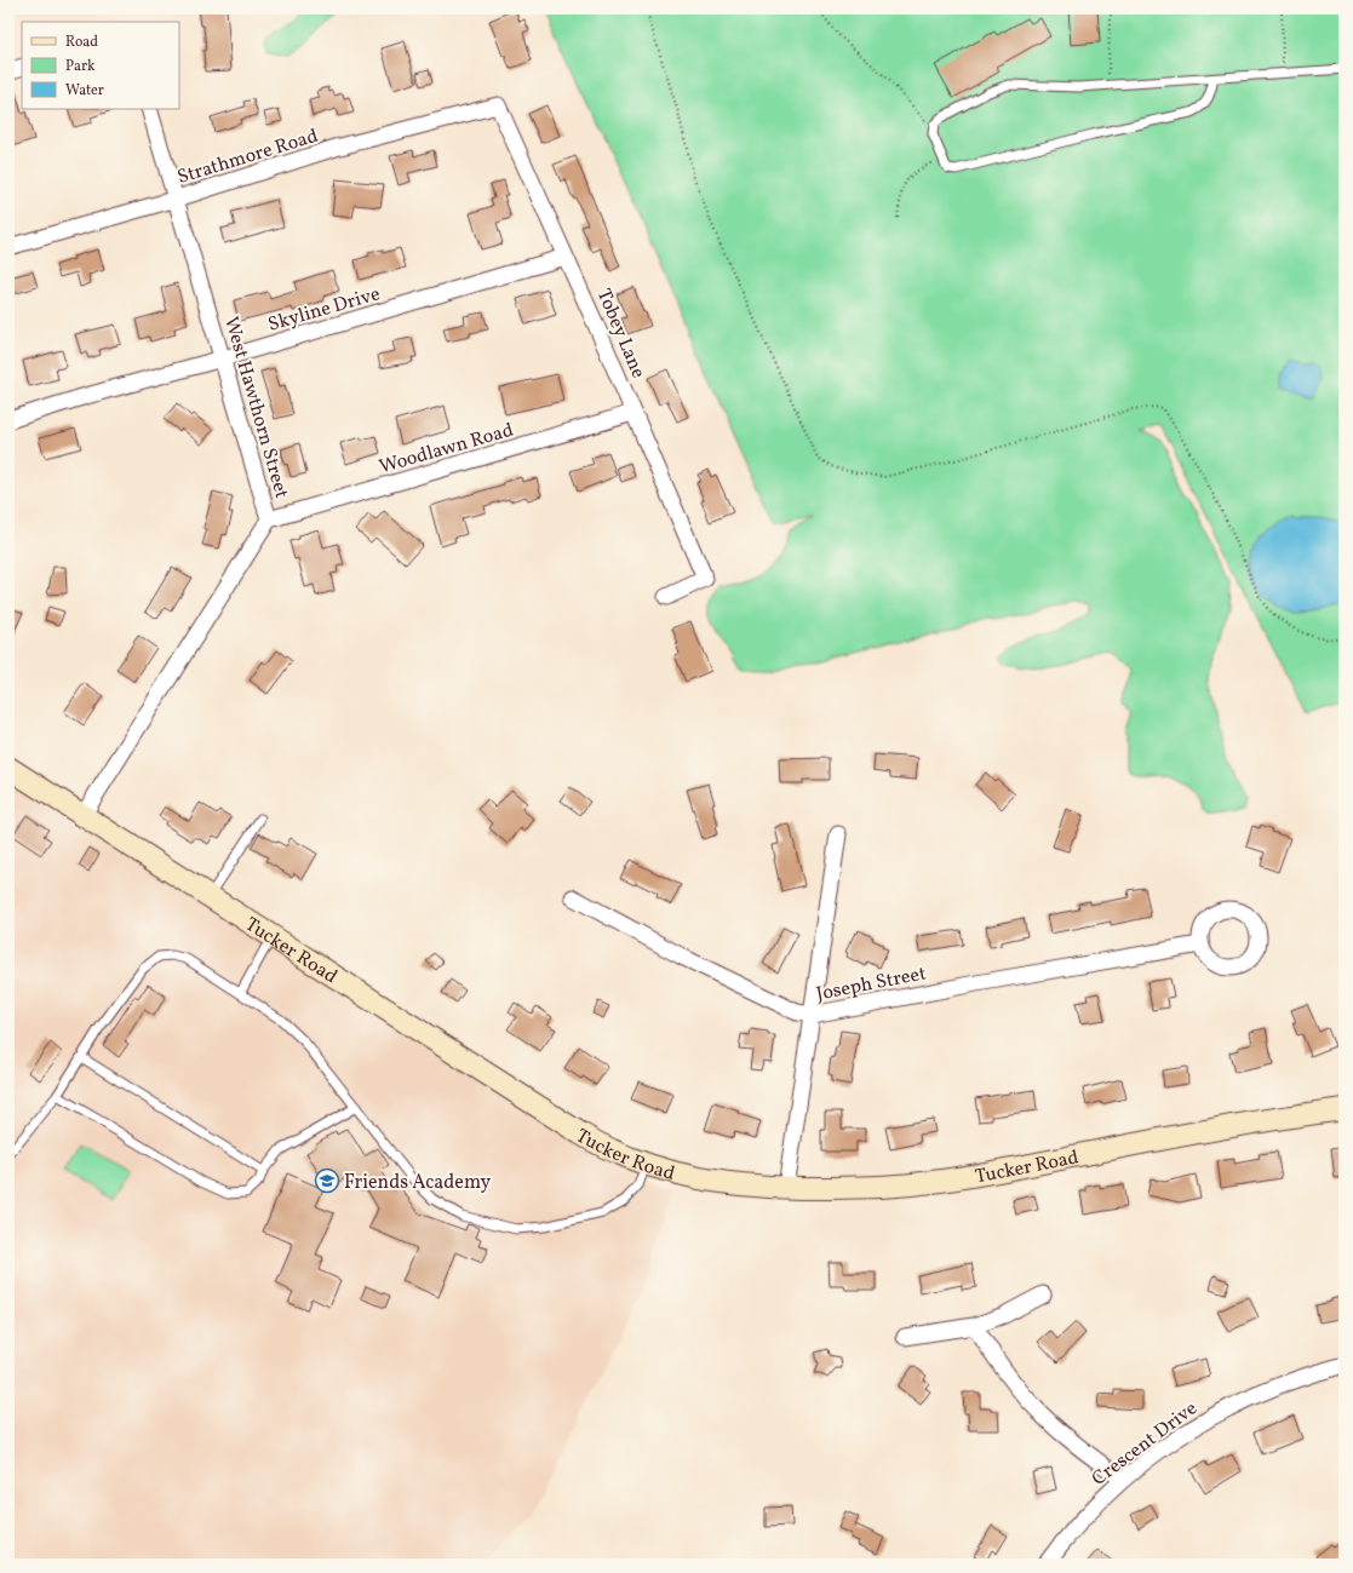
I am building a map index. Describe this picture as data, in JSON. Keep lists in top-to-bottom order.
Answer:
{
  "streets": {
    "main road": ["Tucker Road"],
    "street": [
      "Strathmore Road",
      "Skyline Drive",
      "Tobey Lane",
      "West Hawthorn Street",
      "Woodlawn Road",
      "Joseph Street",
      "Crescent Drive"
    ]
  },
  "crossings": [
    ["Strathmore Road", "Tobey Lane"],
    ["Strathmore Road", "West Hawthorn Street"],
    ["Skyline Drive", "Tobey Lane"],
    ["Skyline Drive", "West Hawthorn Street"],
    ["Tobey Lane", "Woodlawn Road"],
    ["West Hawthorn Street", "Woodlawn Road"],
    ["West Hawthorn Street", "Tucker Road"]
  ],
  "places": {
    "school or university": ["Friends Academy"]
  },
  "legend": ["Road", "Park", "Water"]
}
